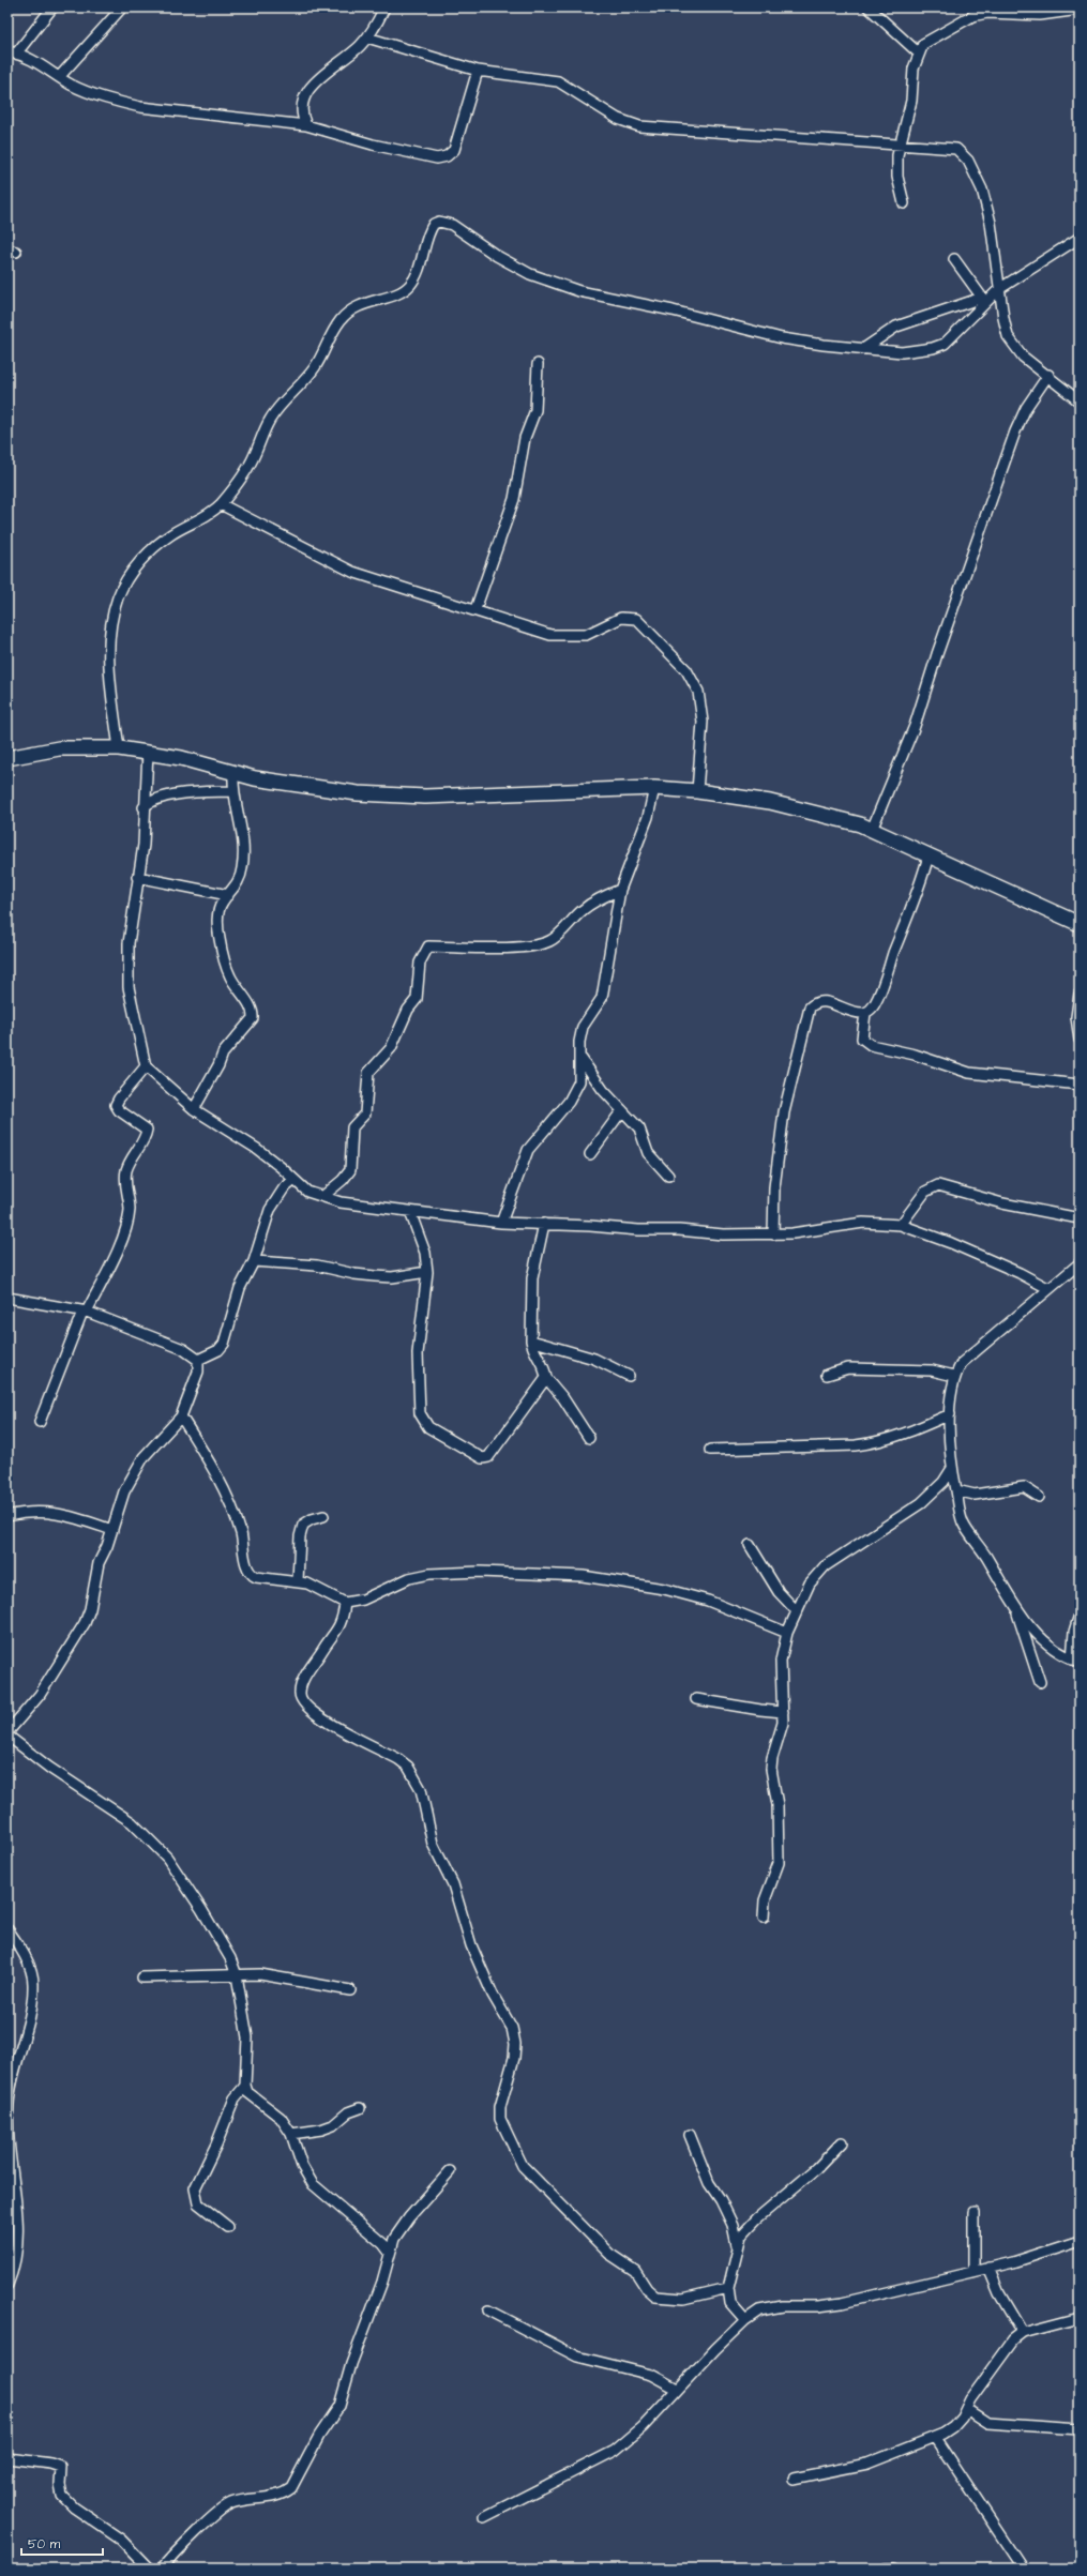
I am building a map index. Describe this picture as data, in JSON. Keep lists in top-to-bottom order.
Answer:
{
  "scale_bar": "50 m"
}
